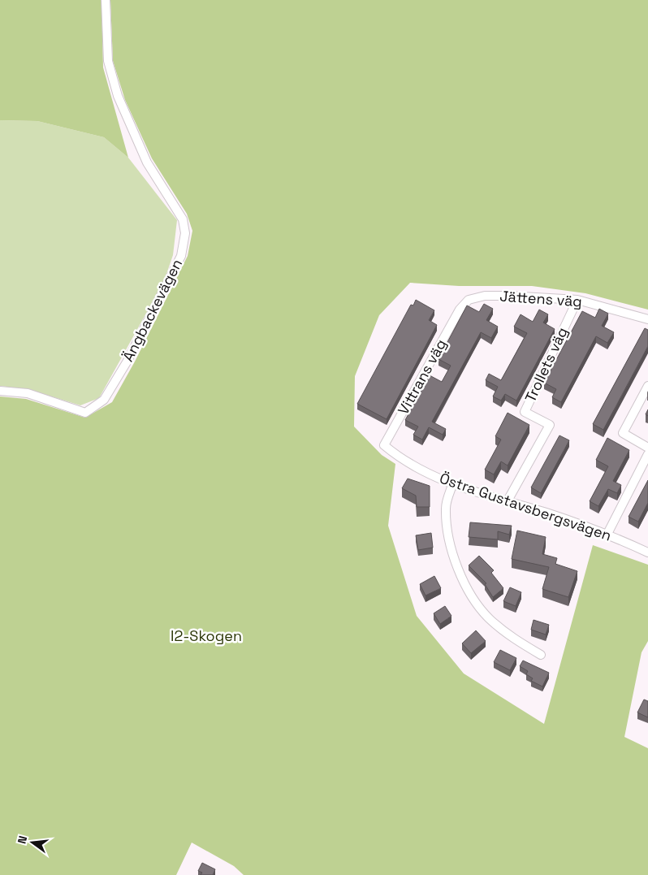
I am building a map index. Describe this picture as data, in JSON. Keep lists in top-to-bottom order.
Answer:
{
  "streets": {
    "street": [
      "Jättens väg",
      "Ängbackevägen",
      "Trollets väg",
      "Vittrans väg",
      "Östra Gustavsbergsvägen"
    ]
  },
  "crossings": [
    ["Jättens väg", "Trollets väg"],
    ["Jättens väg", "Vittrans väg"],
    ["Trollets väg", "Östra Gustavsbergsvägen"],
    ["Vittrans väg", "Östra Gustavsbergsvägen"]
  ],
  "parks": ["I2-Skogen"],
  "north": "left"
}
